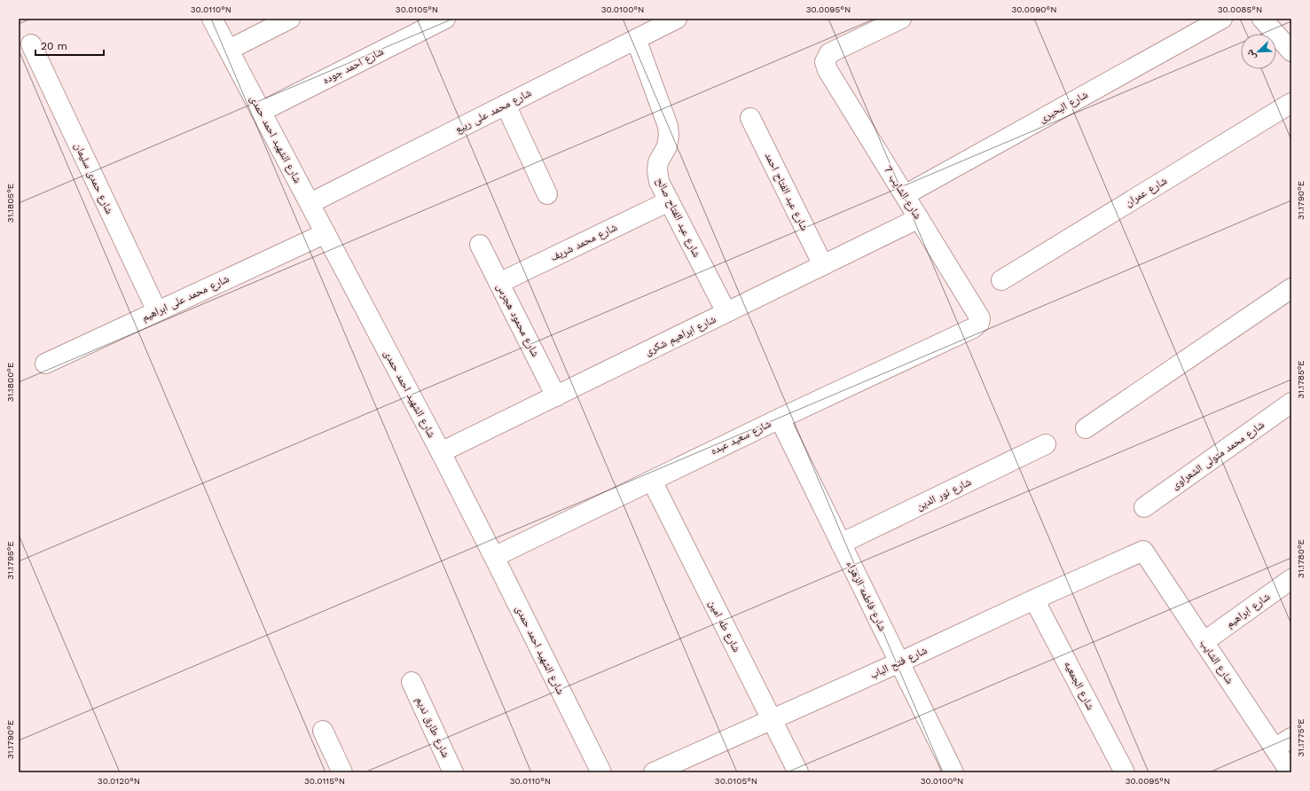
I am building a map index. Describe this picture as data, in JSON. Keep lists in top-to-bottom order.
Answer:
{
  "streets": {
    "street": [
      "شارع احمد جوده",
      "شارع البحيرى",
      "شارع محمد على ربيع",
      "شارع الشهيد احمد حمدى",
      "شارع حمدى سليمان",
      "شارع عبد الفتاح احمد",
      "شارع عمران",
      "شارع الشايب 7",
      "شارع عبد الفتاح صالح",
      "شارع محمد شريف",
      "شارع محمد على ابراهيم",
      "شارع محمود هجرس",
      "شارع ابراهيم شكرى",
      "شارع سعيد عبده",
      "شارع محمد متولى الشعراوى",
      "شارع نور الدين",
      "شارع فاطمه الزهراء",
      "شارع ابراهيم",
      "شارع طه امين",
      "شارع الشايب",
      "شارع فتح الباب",
      "شارع الجمعيه",
      "شارع طارق نديم"
    ]
  },
  "crossings": [
    ["شارع احمد جوده", "شارع الشهيد احمد حمدى"],
    ["شارع البحيرى", "شارع الشايب 7"],
    ["شارع محمد على ربيع", "شارع الشهيد احمد حمدى"],
    ["شارع محمد على ربيع", "شارع عبد الفتاح صالح"],
    ["شارع الشهيد احمد حمدى", "شارع محمد على ابراهيم"],
    ["شارع الشهيد احمد حمدى", "شارع ابراهيم شكرى"],
    ["شارع الشهيد احمد حمدى", "شارع سعيد عبده"],
    ["شارع حمدى سليمان", "شارع محمد على ابراهيم"],
    ["شارع عبد الفتاح احمد", "شارع ابراهيم شكرى"],
    ["شارع الشايب 7", "شارع ابراهيم شكرى"],
    ["شارع الشايب 7", "شارع سعيد عبده"],
    ["شارع عبد الفتاح صالح", "شارع محمد شريف"],
    ["شارع عبد الفتاح صالح", "شارع ابراهيم شكرى"],
    ["شارع محمد شريف", "شارع محمود هجرس"],
    ["شارع محمود هجرس", "شارع ابراهيم شكرى"],
    ["شارع سعيد عبده", "شارع فاطمه الزهراء"],
    ["شارع سعيد عبده", "شارع طه امين"],
    ["شارع نور الدين", "شارع فاطمه الزهراء"],
    ["شارع فاطمه الزهراء", "شارع فتح الباب"],
    ["شارع ابراهيم", "شارع الشايب"],
    ["شارع طه امين", "شارع فتح الباب"],
    ["شارع الشايب", "شارع فتح الباب"],
    ["شارع فتح الباب", "شارع الجمعيه"]
  ],
  "scale_bar": "20 m",
  "north": "bottom left",
  "coordinates": [
    "30.0110°N",
    "30.0105°N",
    "30.0100°N",
    "30.0095°N",
    "30.0090°N",
    "30.0085°N",
    "31.1790°E",
    "31.1805°E",
    "31.1785°E",
    "31.1800°E",
    "31.1780°E",
    "31.1795°E",
    "31.1775°E",
    "30.0120°N",
    "30.0115°N"
  ]
}
